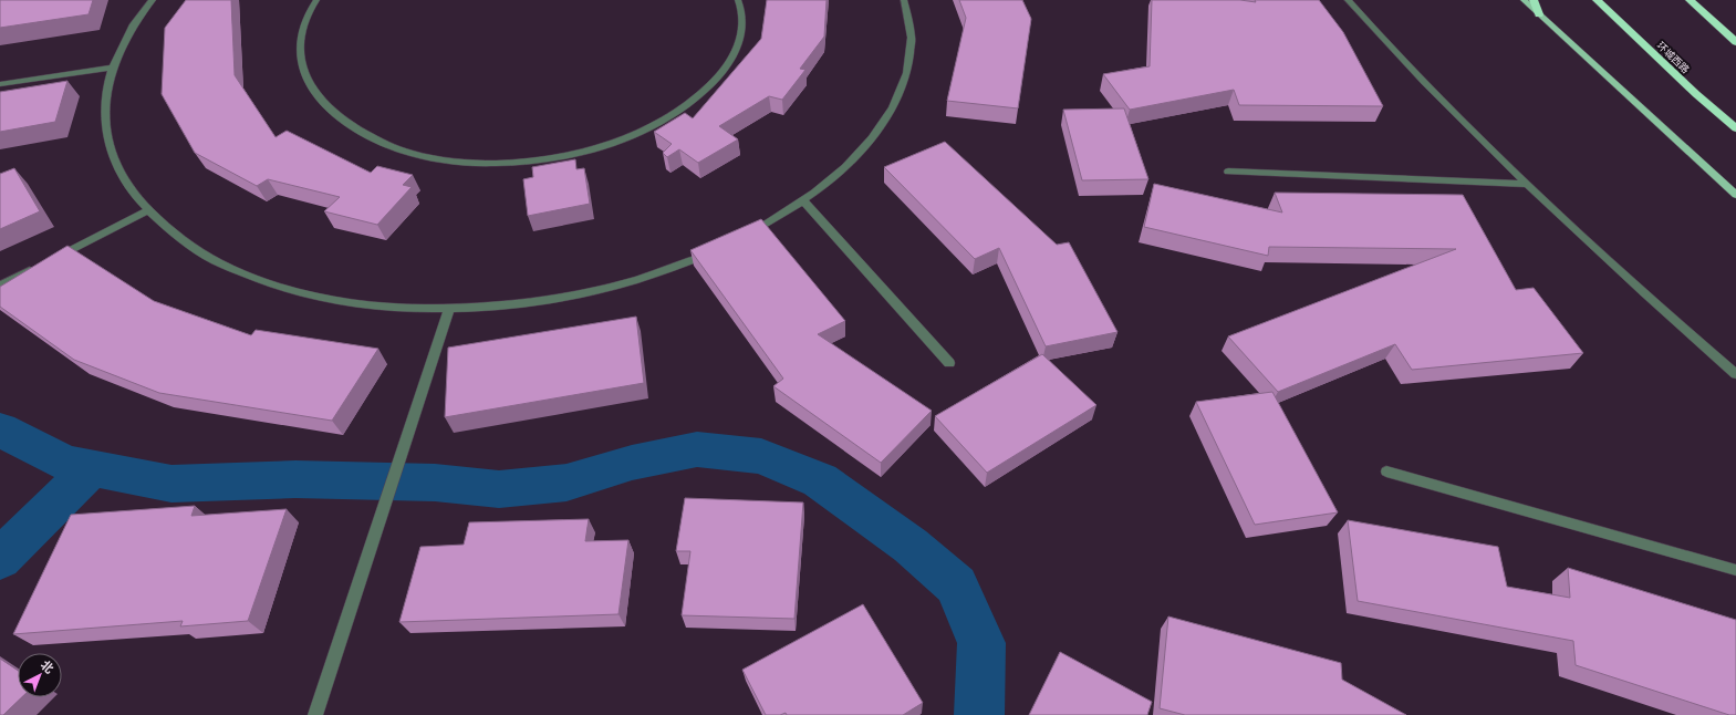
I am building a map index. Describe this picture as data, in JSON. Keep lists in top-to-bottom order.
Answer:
{
  "streets": {
    "highway": ["环城西路"]
  },
  "north": "top right"
}
